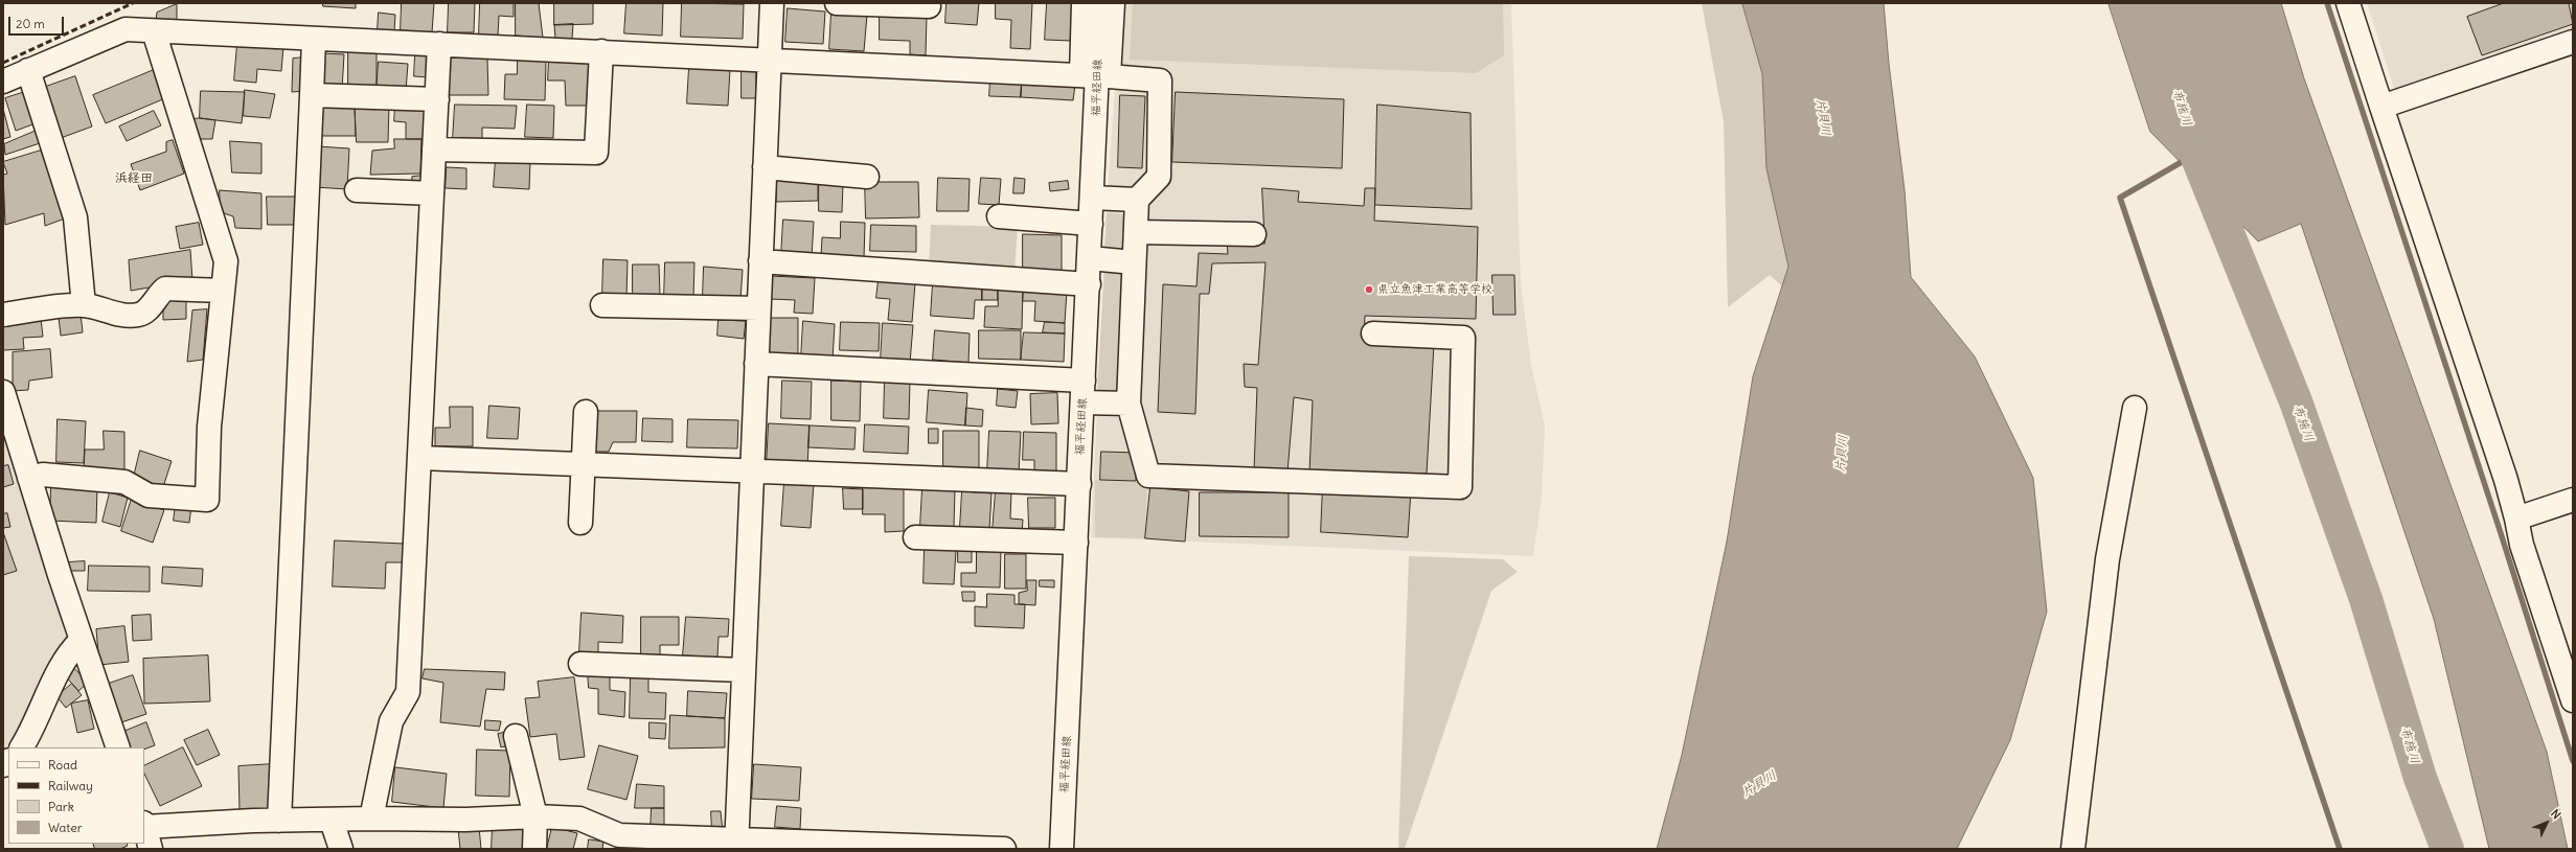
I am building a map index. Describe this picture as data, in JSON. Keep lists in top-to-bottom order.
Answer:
{
  "streets": {
    "street": ["福平経田線"]
  },
  "districts": ["浜経田"],
  "water": ["布施川", "片貝川"],
  "places": ["県立魚津工業高等学校"],
  "legend": [
    "Road",
    "Railway",
    "Park",
    "Water"
  ],
  "scale_bar": "20 m",
  "north": "top right"
}
